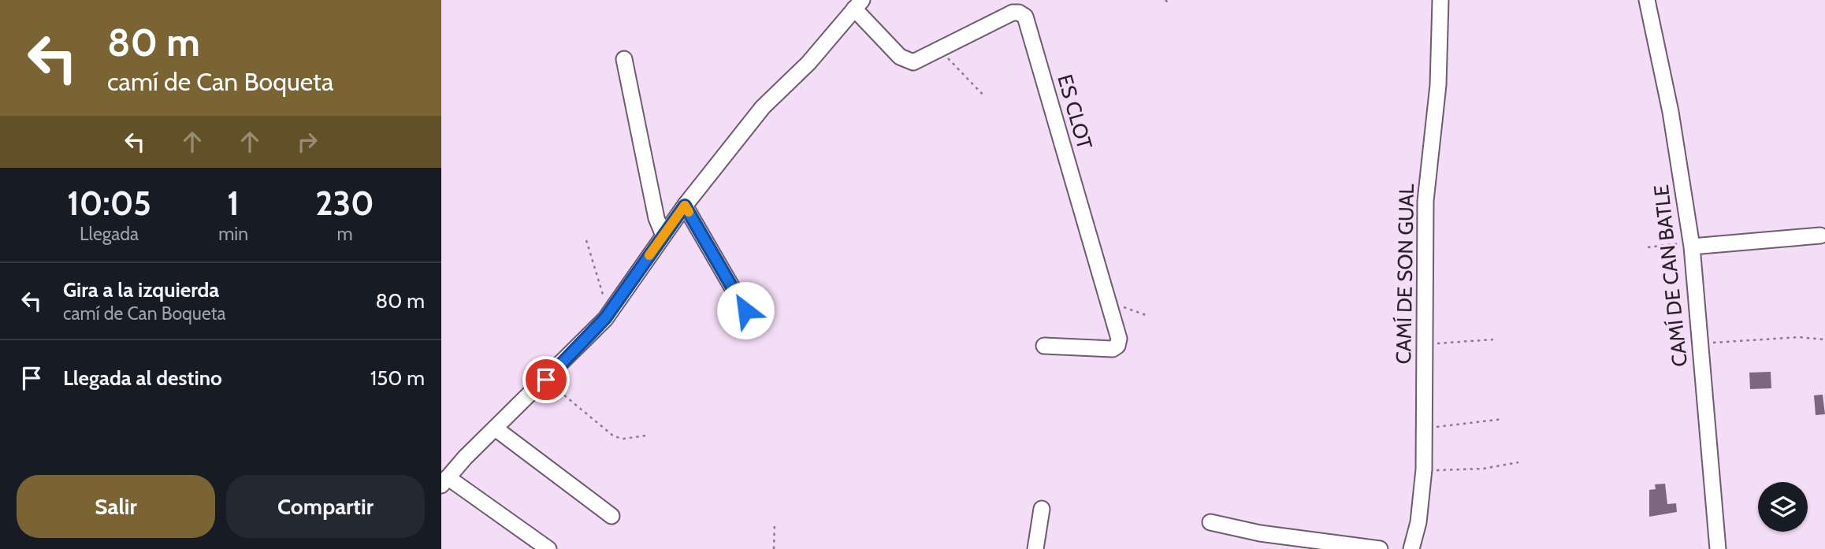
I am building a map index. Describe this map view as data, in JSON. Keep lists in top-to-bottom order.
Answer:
{
  "streets": {
    "street": ["ES CLOT", "CAMÍ DE SON GUAL", "CAMÍ DE CAN BATLE"]
  },
  "page": {
    "turn": ["80 m", "camí de Can Boqueta"],
    "eta": [
      "10:05",
      "Llegada",
      "1",
      "min",
      "230",
      "m"
    ],
    "list": [
      {
        "name": "Gira a la izquierda",
        "note": "camí de Can Boqueta",
        "value": "80 m"
      },
      {
        "name": "Llegada al destino",
        "value": "150 m"
      }
    ],
    "buttons": ["Salir", "Compartir"]
  }
}
